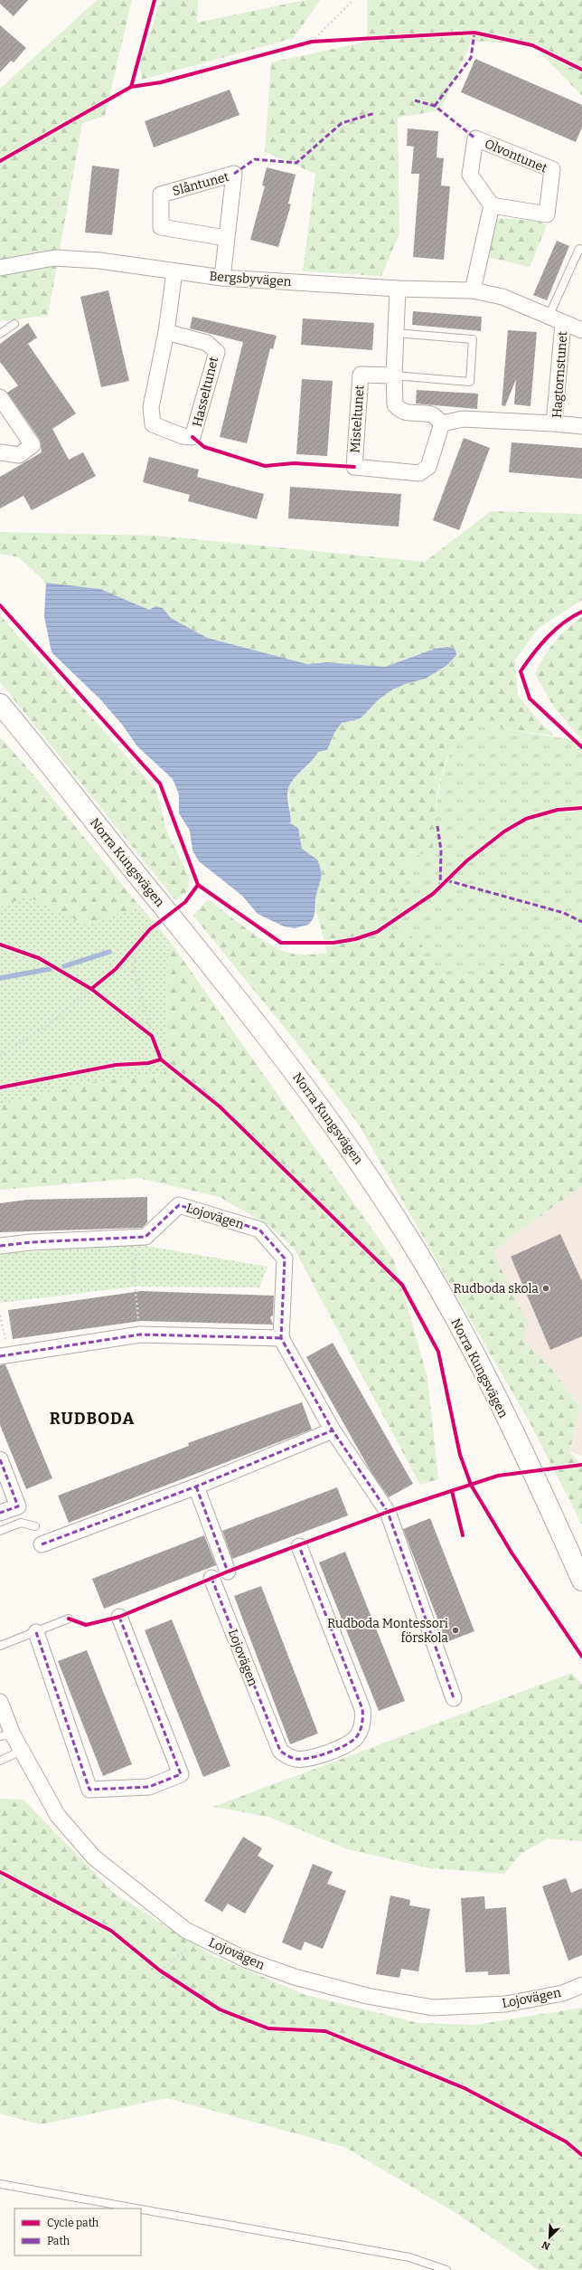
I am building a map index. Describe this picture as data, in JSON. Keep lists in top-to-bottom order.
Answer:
{
  "streets": {
    "main road": ["Norra Kungsvägen"],
    "street": [
      "Olvontunet",
      "Slåntunet",
      "Bergsbyvägen",
      "Hagtornstunet",
      "Hasseltunet",
      "Misteltunet",
      "Lojovägen"
    ]
  },
  "crossings": [
    ["Slåntunet", "Bergsbyvägen"],
    ["Bergsbyvägen", "Hagtornstunet"],
    ["Bergsbyvägen", "Hasseltunet"]
  ],
  "districts": ["RUDBODA"],
  "places": ["Rudboda skola", "Rudboda Montessori förskola"],
  "legend": ["Cycle path", "Path"],
  "north": "bottom left"
}
